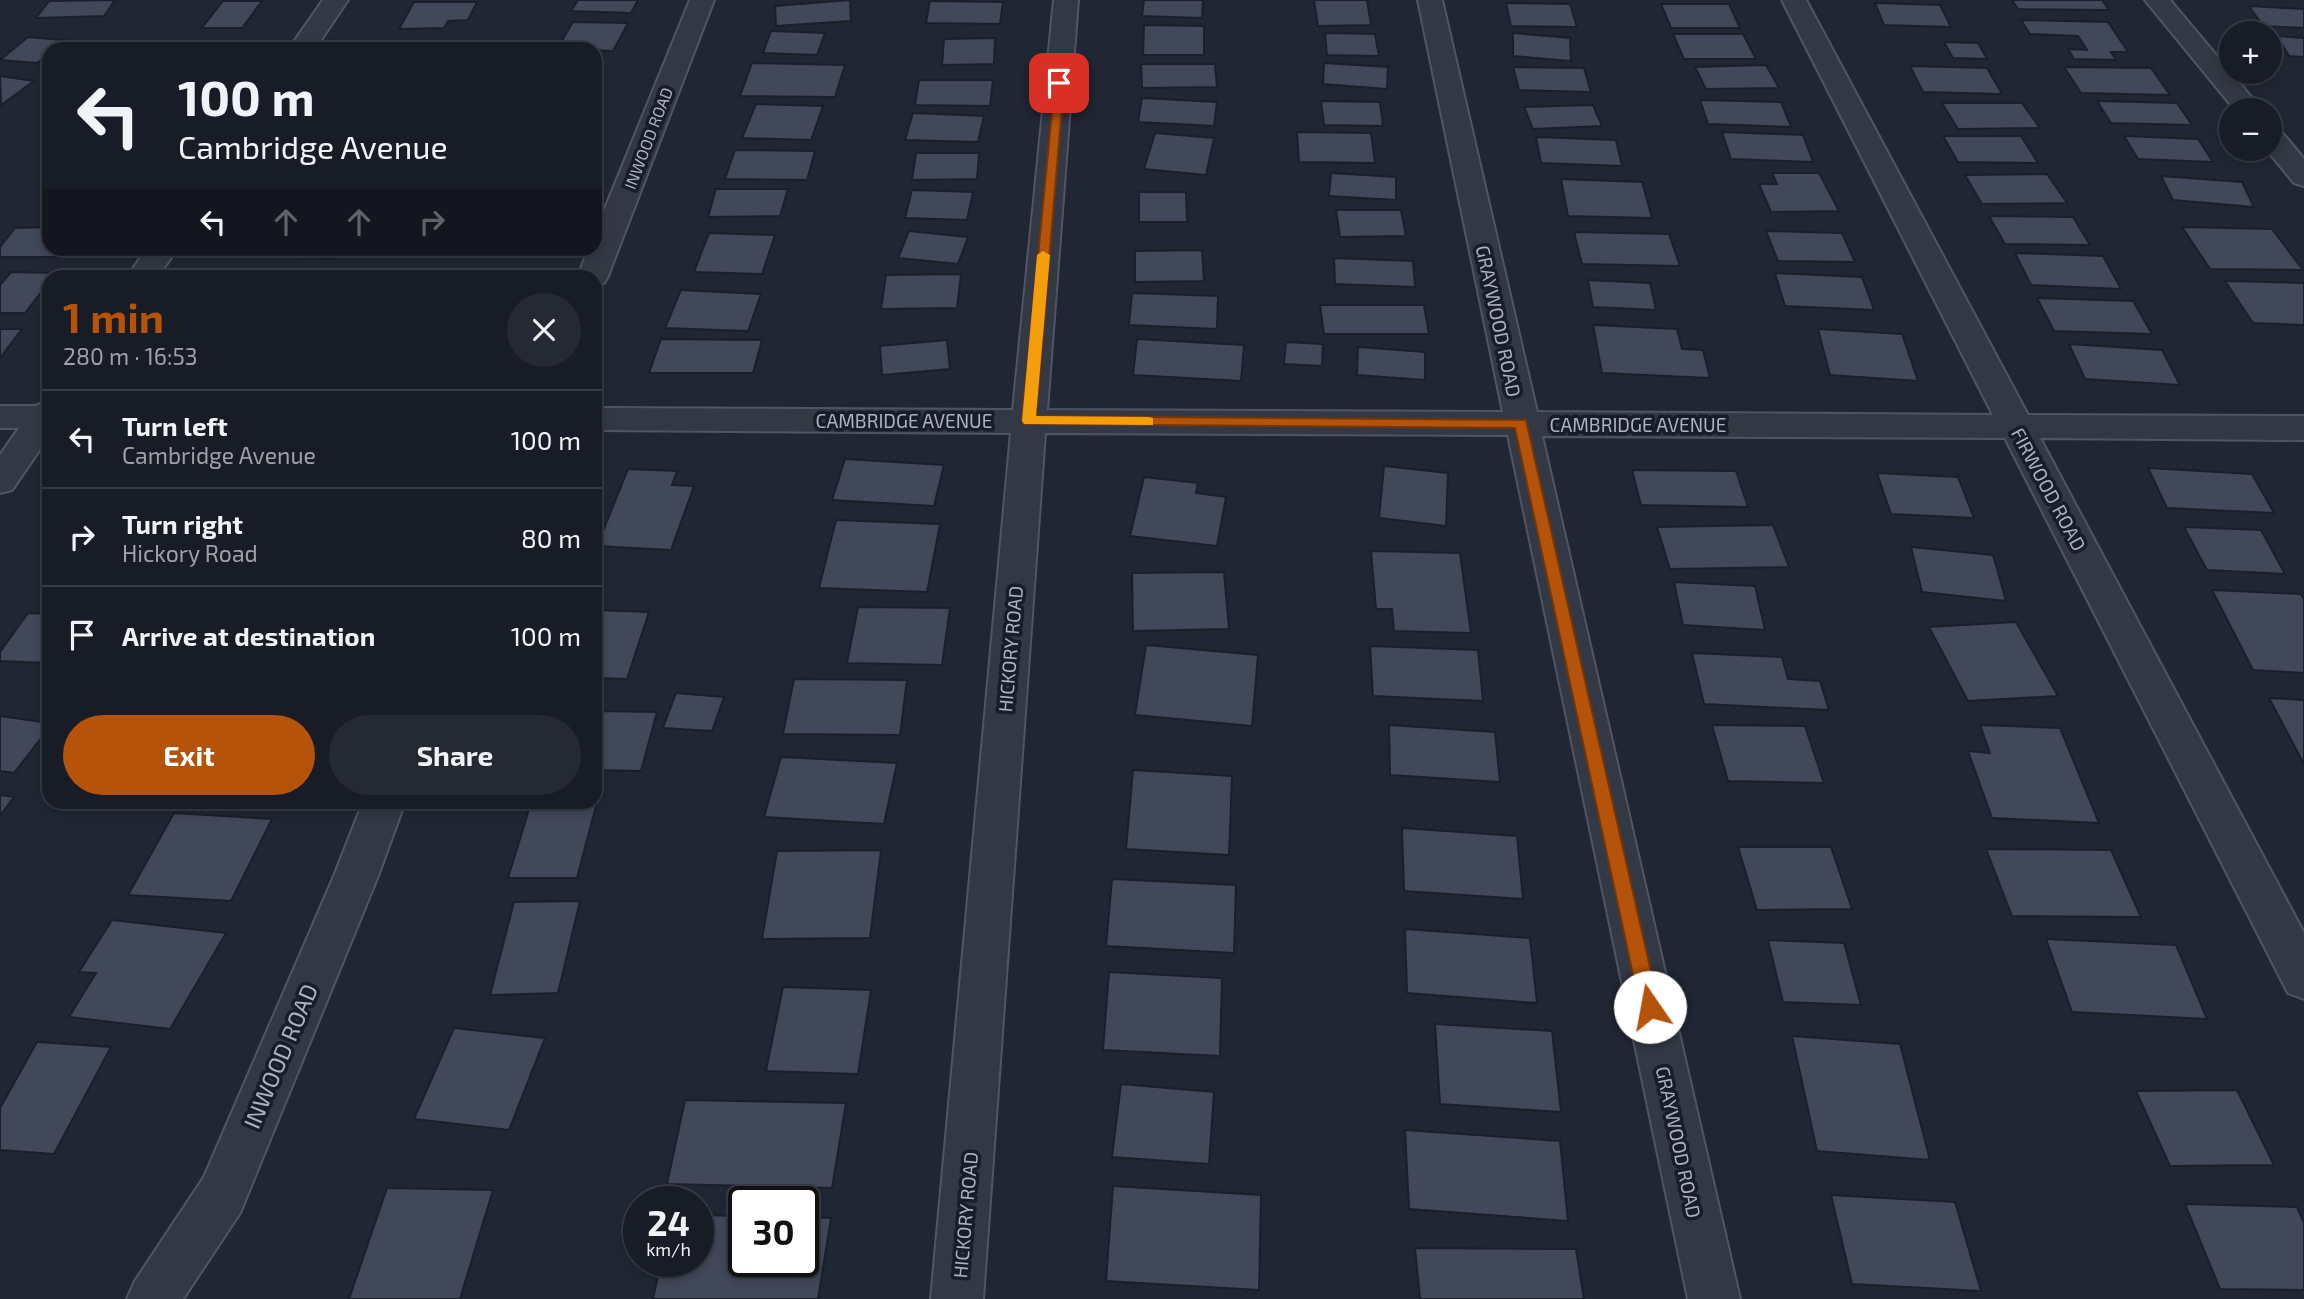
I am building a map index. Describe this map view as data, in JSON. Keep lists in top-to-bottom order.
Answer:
{
  "streets": {
    "street": [
      "INWOOD ROAD",
      "GRAYWOOD ROAD",
      "CAMBRIDGE AVENUE",
      "FIRWOOD ROAD",
      "HICKORY ROAD"
    ]
  },
  "crossings": [
    ["GRAYWOOD ROAD", "CAMBRIDGE AVENUE"],
    ["CAMBRIDGE AVENUE", "FIRWOOD ROAD"],
    ["CAMBRIDGE AVENUE", "HICKORY ROAD"]
  ],
  "page": {
    "map_buttons": ["+", "−"],
    "turn": ["100 m", "Cambridge Avenue"],
    "heading": ["1 min", "280 m · 16:53"],
    "list": [
      {
        "name": "Turn left",
        "note": "Cambridge Avenue",
        "value": "100 m"
      },
      {
        "name": "Turn right",
        "note": "Hickory Road",
        "value": "80 m"
      },
      {
        "name": "Arrive at destination",
        "value": "100 m"
      }
    ],
    "buttons": ["Exit", "Share"],
    "speed": "24 km/h",
    "limit": "30"
  }
}
